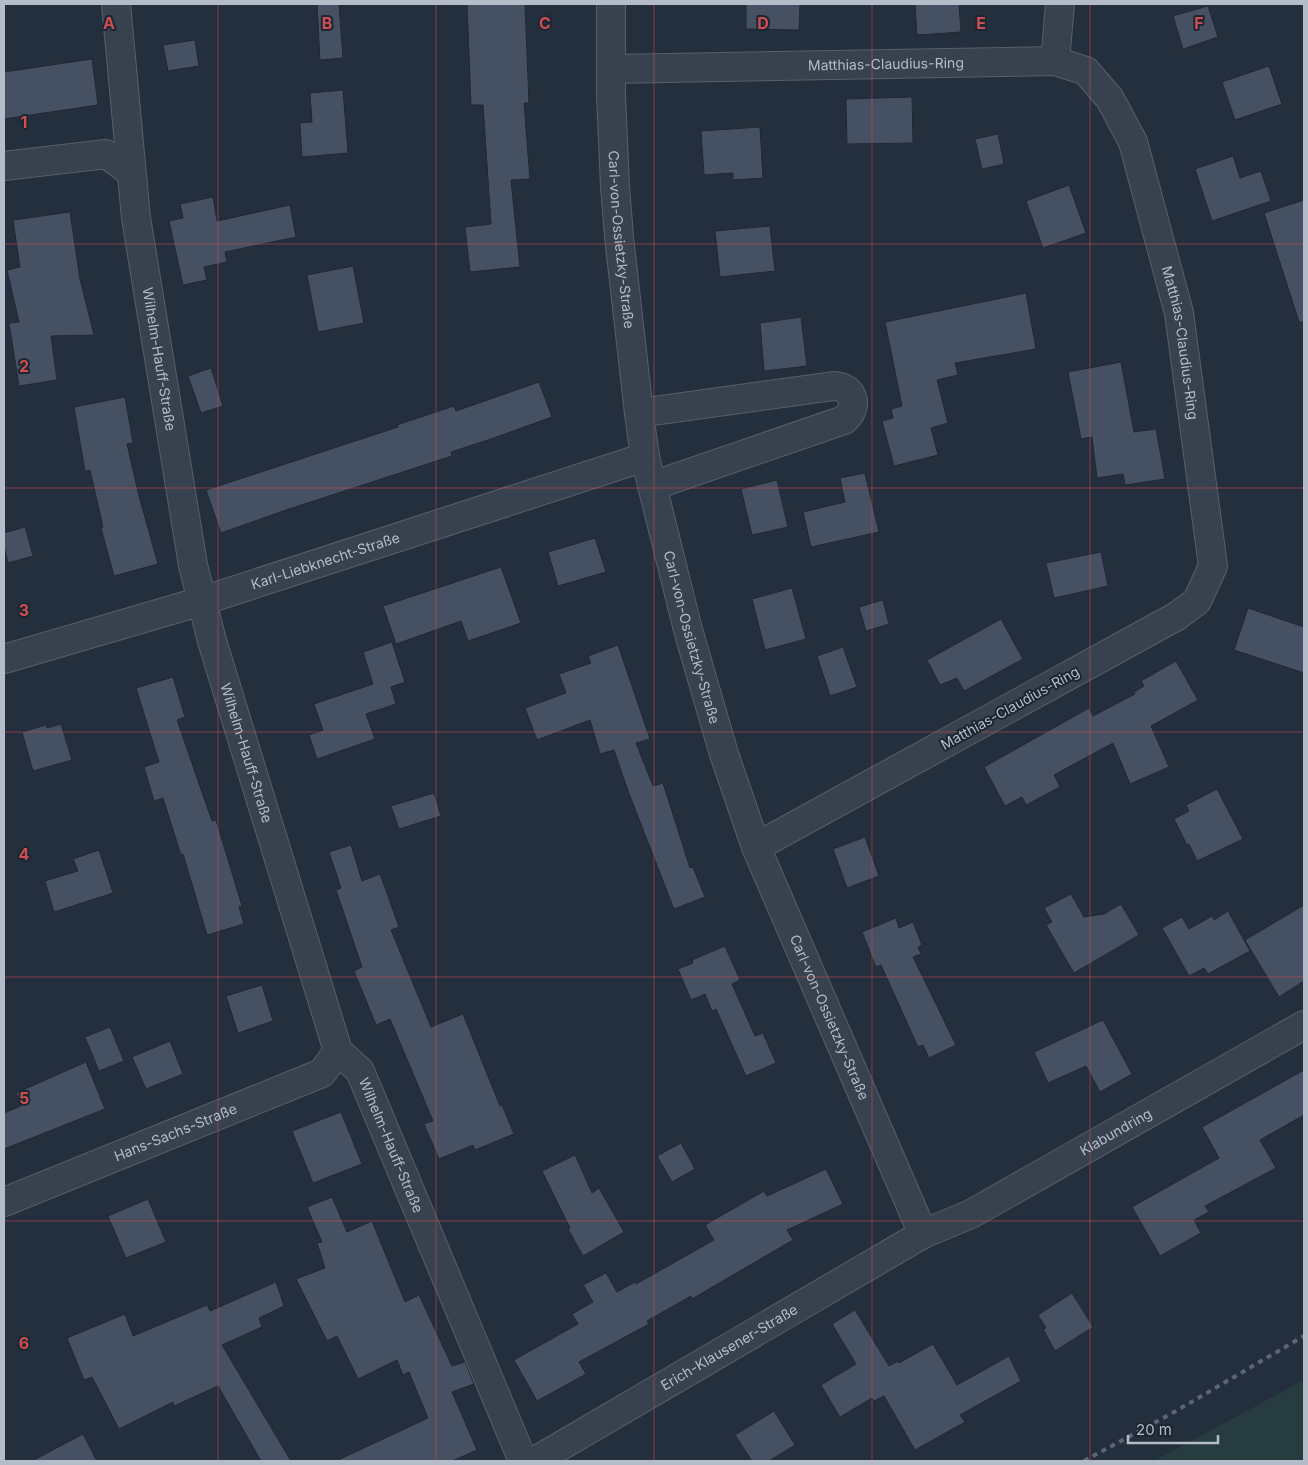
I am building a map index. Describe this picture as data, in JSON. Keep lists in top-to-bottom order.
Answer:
{
  "streets": {
    "street": [
      "Matthias-Claudius-Ring",
      "Carl-von-Ossietzky-Straße",
      "Wilhelm-Hauff-Straße",
      "Karl-Liebknecht-Straße",
      "Hans-Sachs-Straße",
      "Klabundring",
      "Erich-Klausener-Straße"
    ]
  },
  "crossings": [
    ["Matthias-Claudius-Ring", "Carl-von-Ossietzky-Straße"],
    ["Carl-von-Ossietzky-Straße", "Karl-Liebknecht-Straße"],
    ["Carl-von-Ossietzky-Straße", "Klabundring"],
    ["Carl-von-Ossietzky-Straße", "Erich-Klausener-Straße"],
    ["Wilhelm-Hauff-Straße", "Karl-Liebknecht-Straße"],
    ["Wilhelm-Hauff-Straße", "Hans-Sachs-Straße"],
    ["Klabundring", "Erich-Klausener-Straße"]
  ],
  "scale_bar": "20 m",
  "grid": {
    "columns": [
      "A",
      "B",
      "C",
      "D",
      "E",
      "F"
    ],
    "rows": [
      "1",
      "2",
      "3",
      "4",
      "5",
      "6"
    ]
  }
}
